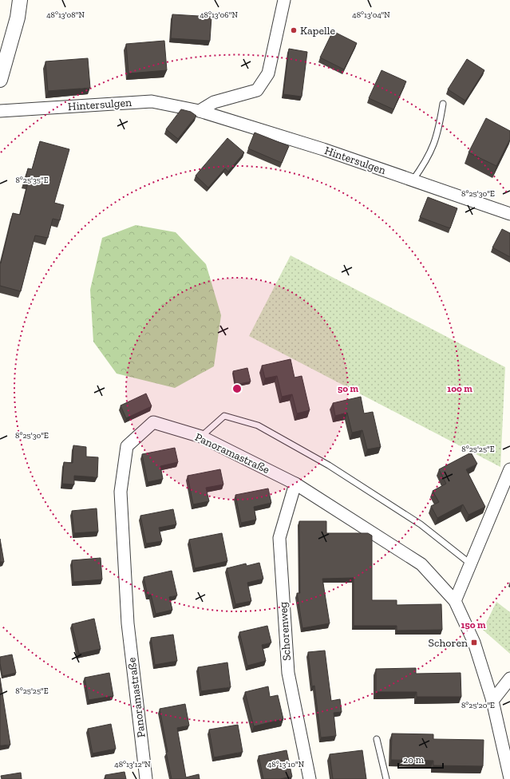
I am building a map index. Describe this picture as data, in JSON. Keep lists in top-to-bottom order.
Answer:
{
  "streets": {
    "street": ["Hintersulgen", "Panoramastraße", "Schorenweg"]
  },
  "crossings": [
    ["Panoramastraße", "Schorenweg"]
  ],
  "places": {
    "other": ["Kapelle"],
    "transit": ["Schoren"]
  },
  "scale_bar": "20 m",
  "coordinates": [
    "48°13'08\"N",
    "48°13'06\"N",
    "48°13'04\"N",
    "8°25'35\"E",
    "8°25'30\"E",
    "8°25'25\"E",
    "8°25'20\"E",
    "48°13'12\"N",
    "48°13'10\"N"
  ],
  "rings": ["50 m", "100 m", "150 m"]
}
